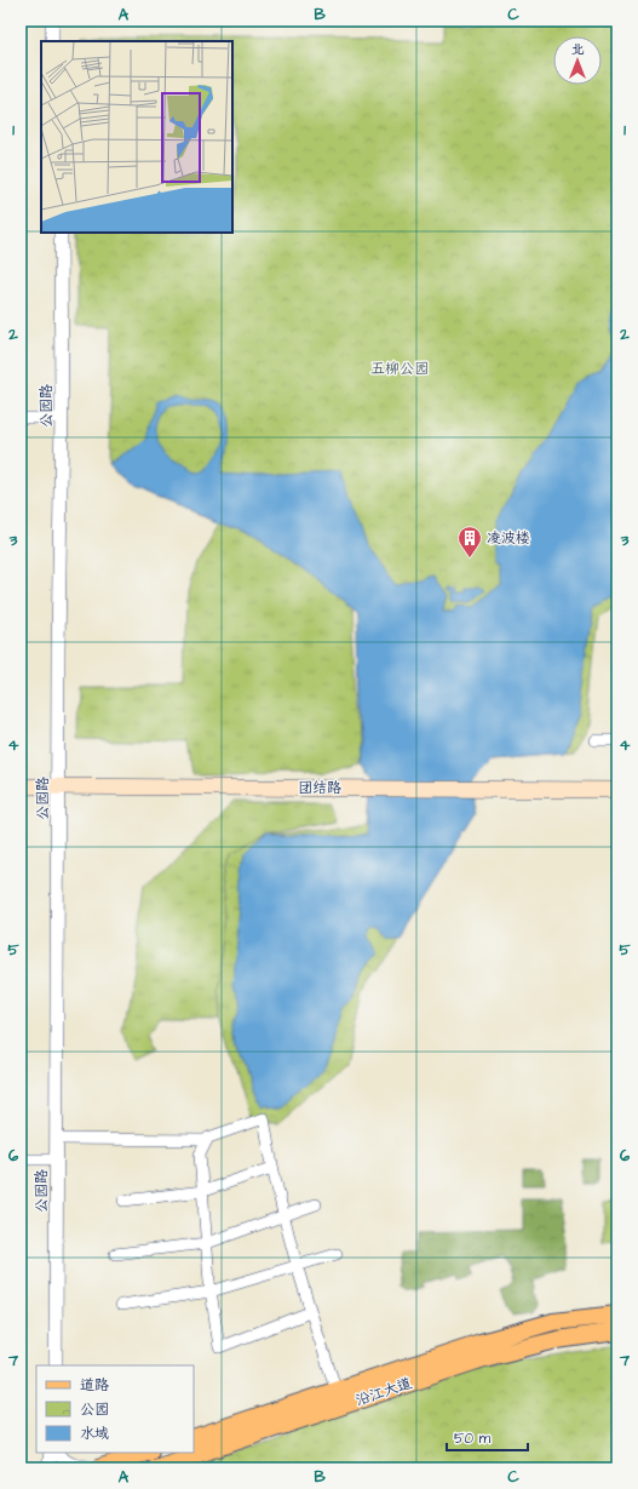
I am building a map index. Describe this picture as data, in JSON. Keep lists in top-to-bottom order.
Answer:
{
  "streets": {
    "main road": ["团结路", "沿江大道"],
    "street": ["公园路"]
  },
  "crossings": [
    ["公园路", "团结路"]
  ],
  "parks": ["五柳公园"],
  "places": {
    "building": ["凌波楼"]
  },
  "legend": ["道路", "公园", "水域"],
  "scale_bar": "50 m",
  "north": "top",
  "grid": {
    "columns": ["A", "B", "C"],
    "rows": [
      "1",
      "2",
      "3",
      "4",
      "5",
      "6",
      "7"
    ]
  }
}
